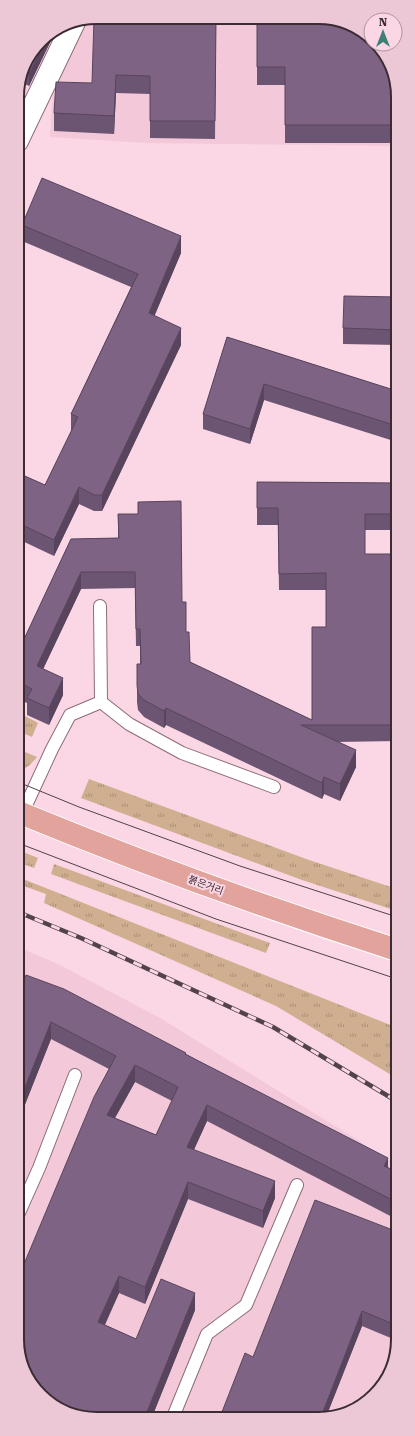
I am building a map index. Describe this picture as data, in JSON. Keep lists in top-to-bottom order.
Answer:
{
  "streets": {
    "main road": ["붉은거리"]
  },
  "north": "top"
}
